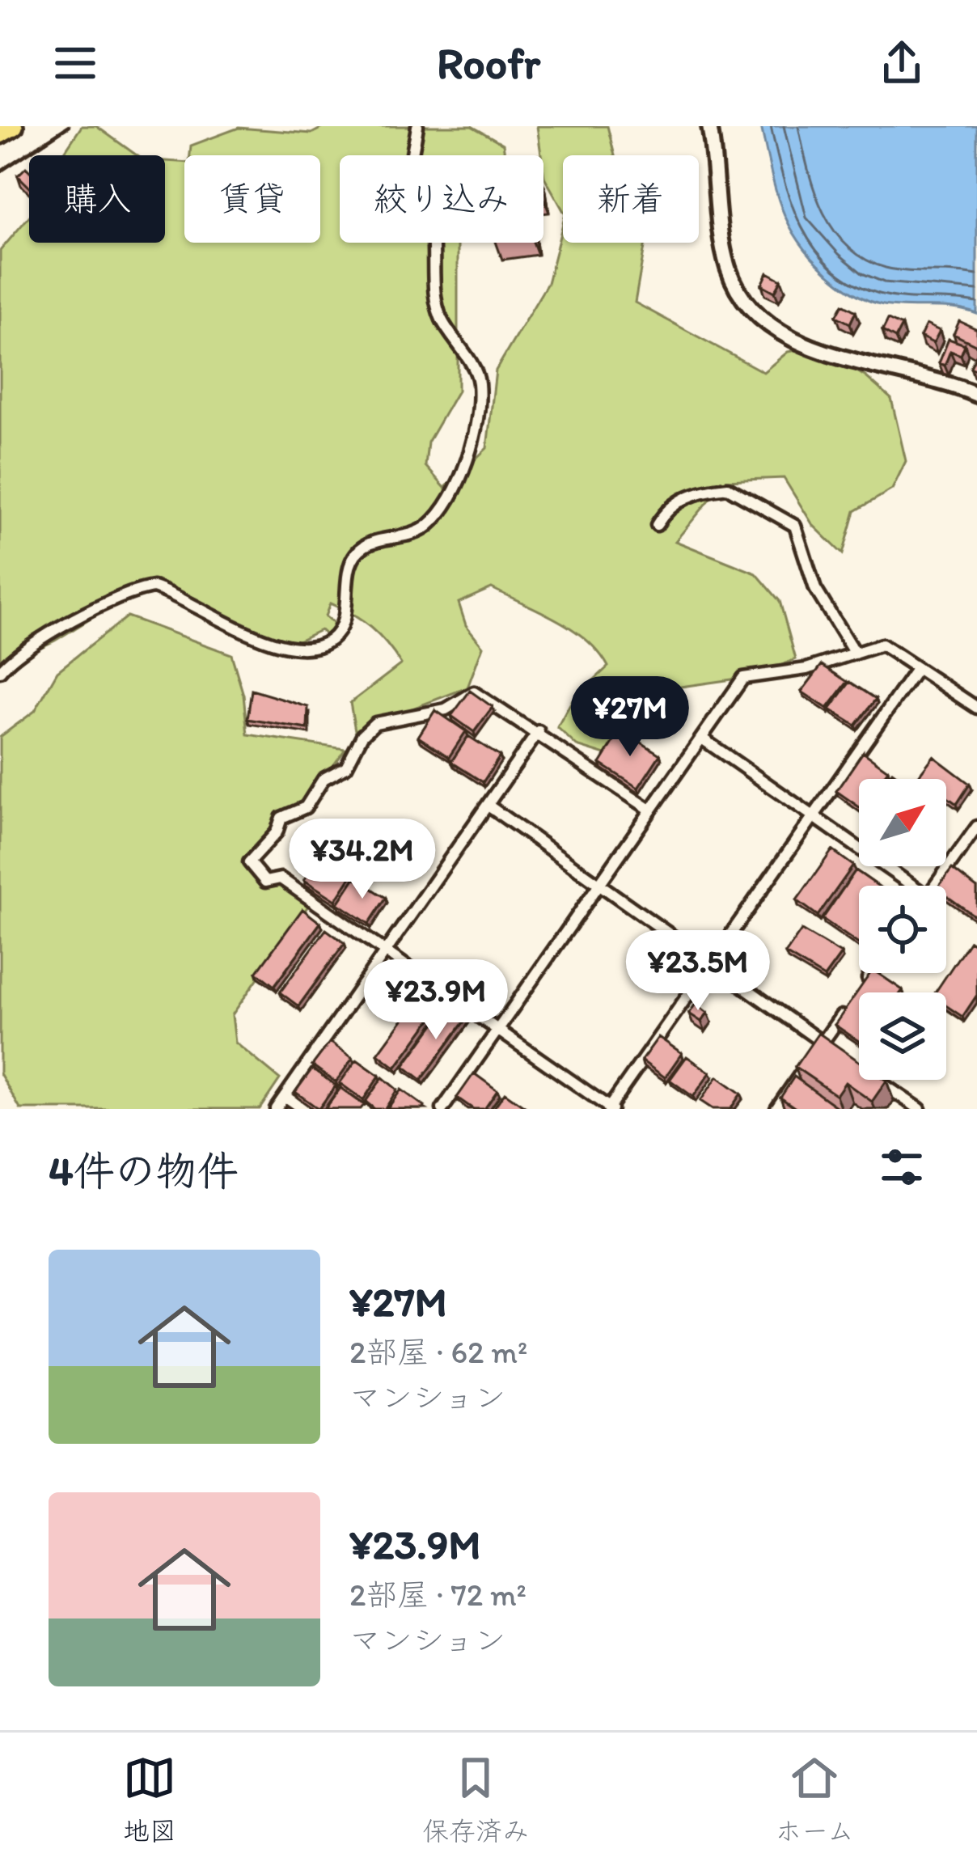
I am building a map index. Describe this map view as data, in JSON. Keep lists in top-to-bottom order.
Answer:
{
  "north": "top right",
  "page": {
    "header": "Roofr",
    "chip": [
      "購入",
      "賃貸",
      "絞り込み",
      "新着"
    ],
    "price": [
      "¥27M",
      "¥34.2M",
      "¥23.5M",
      "¥23.9M"
    ],
    "heading": "4件の物件",
    "list": [
      {
        "name": "¥27M",
        "note": "2部屋 · 62 m² · マンション"
      },
      {
        "name": "¥23.9M",
        "note": "2部屋 · 72 m² · マンション"
      }
    ],
    "tabs": ["地図", "保存済み", "ホーム"]
  }
}
